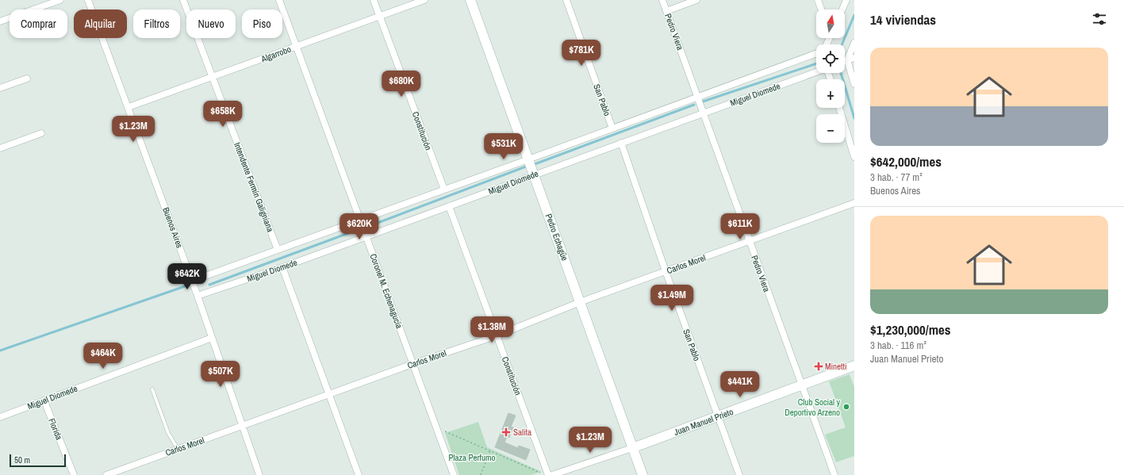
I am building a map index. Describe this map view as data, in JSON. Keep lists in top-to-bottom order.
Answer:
{
  "streets": {
    "street": [
      "Pedro Viera",
      "Algarrobo",
      "Miguel Diomede",
      "San Pablo",
      "Constitución",
      "Intendente Fermín Galigniana",
      "Buenos Aires",
      "Pedro Echagüe",
      "Carlos Morel",
      "Coronel M. Echenagucía",
      "Juan Manuel Prieto",
      "Florida"
    ]
  },
  "crossings": [
    ["Pedro Viera", "Miguel Diomede"],
    ["Pedro Viera", "Carlos Morel"],
    ["Pedro Viera", "Juan Manuel Prieto"],
    ["Algarrobo", "Constitución"],
    ["Algarrobo", "Intendente Fermín Galigniana"],
    ["Algarrobo", "Buenos Aires"],
    ["Algarrobo", "Coronel M. Echenagucía"],
    ["Miguel Diomede", "San Pablo"],
    ["Miguel Diomede", "Constitución"],
    ["Miguel Diomede", "Intendente Fermín Galigniana"],
    ["Miguel Diomede", "Buenos Aires"],
    ["Miguel Diomede", "Pedro Echagüe"],
    ["Miguel Diomede", "Coronel M. Echenagucía"],
    ["Miguel Diomede", "Florida"],
    ["San Pablo", "Carlos Morel"],
    ["San Pablo", "Juan Manuel Prieto"],
    ["Constitución", "Carlos Morel"],
    ["Buenos Aires", "Carlos Morel"],
    ["Pedro Echagüe", "Carlos Morel"],
    ["Pedro Echagüe", "Juan Manuel Prieto"],
    ["Carlos Morel", "Coronel M. Echenagucía"]
  ],
  "parks": ["Plaza Perfumo"],
  "places": {
    "health": ["Minetti", "Salita"],
    "other": ["Club Social y Deportivo Arzeno"]
  },
  "scale_bar": "50 m",
  "north": "top",
  "page": {
    "heading": "14 viviendas",
    "map_buttons": ["+", "−"],
    "chip": [
      "Comprar",
      "Alquilar",
      "Filtros",
      "Nuevo",
      "Piso"
    ],
    "list": [
      {
        "name": "$642,000/mes",
        "note": "3 hab. · 77 m² · Buenos Aires"
      },
      {
        "name": "$1,230,000/mes",
        "note": "3 hab. · 116 m² · Juan Manuel Prieto"
      }
    ],
    "price": [
      "$781K",
      "$680K",
      "$658K",
      "$1.23M",
      "$531K",
      "$620K",
      "$611K",
      "$642K",
      "$1.49M",
      "$1.38M",
      "$464K",
      "$507K",
      "$441K",
      "$1.23M"
    ],
    "scale": "50 m"
  }
}
